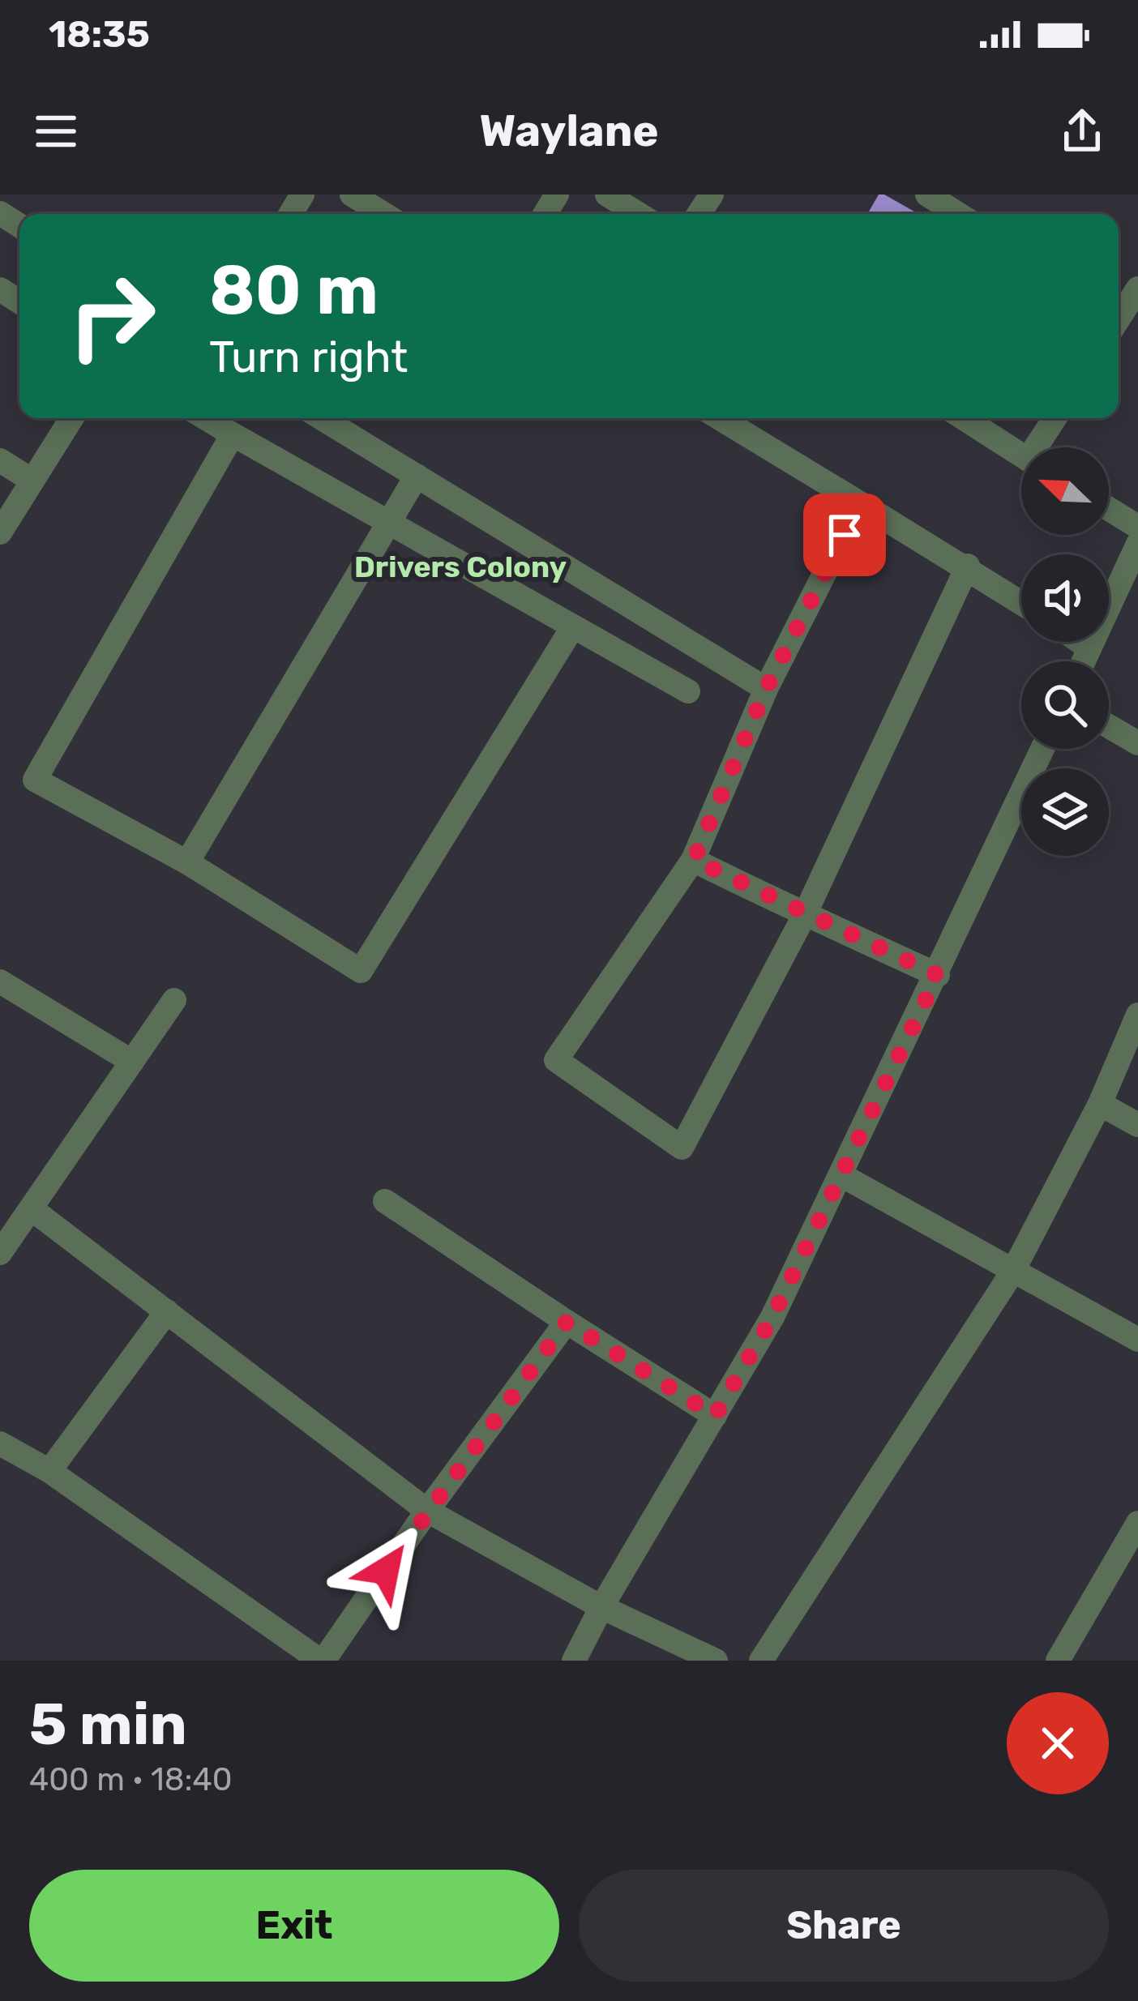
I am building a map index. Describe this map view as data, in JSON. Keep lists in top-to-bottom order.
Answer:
{
  "districts": ["Drivers Colony"],
  "north": "top left",
  "page": {
    "status": "18:35",
    "header": "Waylane",
    "turn": ["80 m", "Turn right"],
    "heading": ["5 min", "400 m · 18:40"],
    "buttons": ["Exit", "Share"]
  }
}
